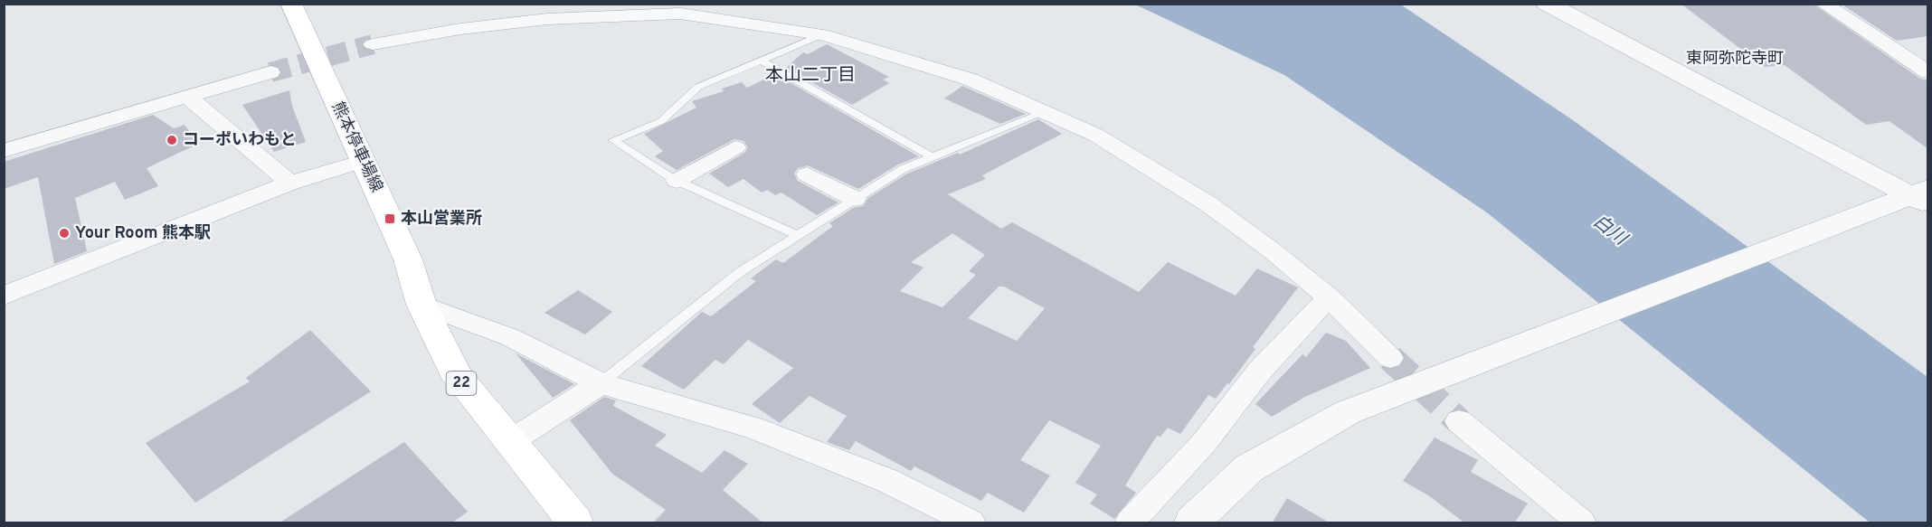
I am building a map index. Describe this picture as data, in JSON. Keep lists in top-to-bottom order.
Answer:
{
  "streets": {
    "main road": ["熊本停車場線", "22"]
  },
  "districts": ["東阿弥陀寺町", "本山二丁目"],
  "water": ["白川"],
  "places": {
    "other": ["コーポいわもと", "Your Room 熊本駅"],
    "transit": ["本山営業所"]
  }
}
